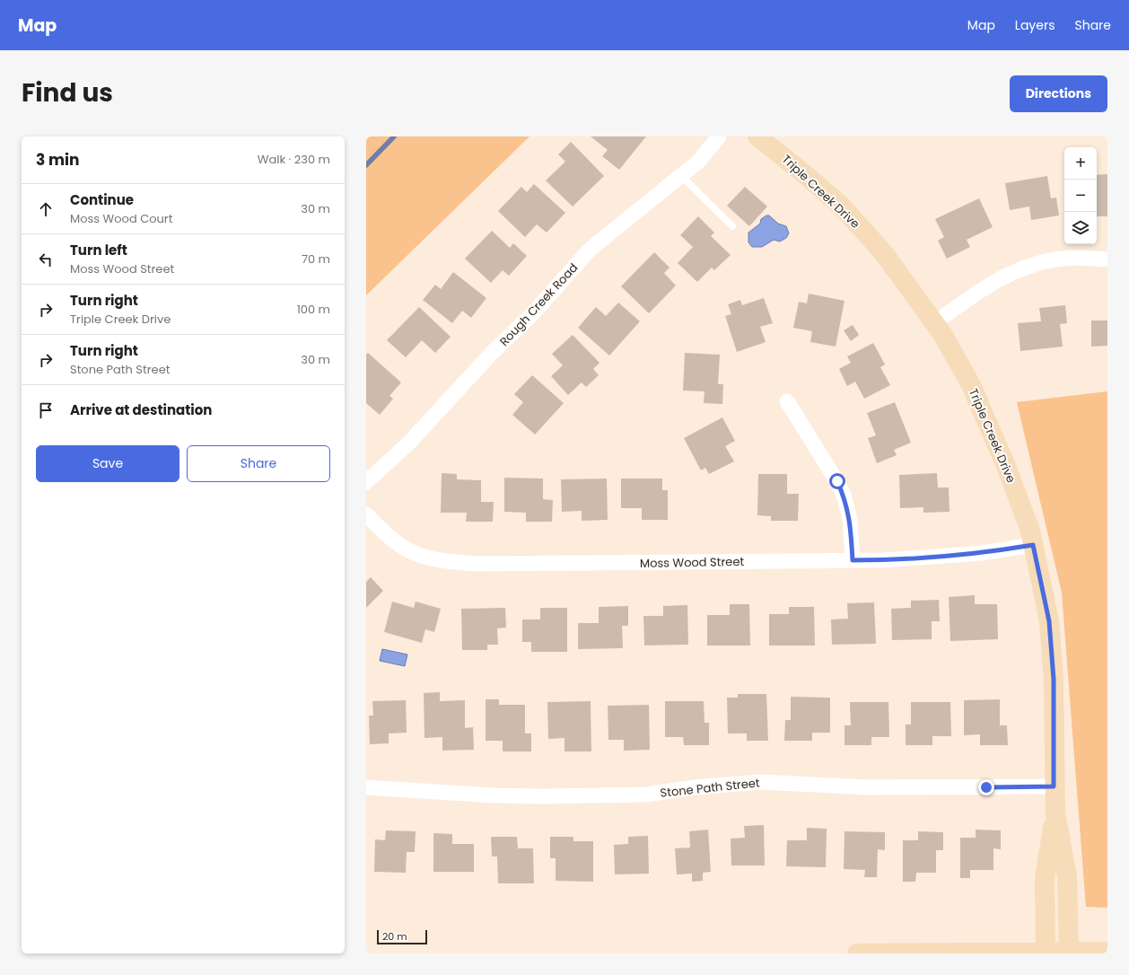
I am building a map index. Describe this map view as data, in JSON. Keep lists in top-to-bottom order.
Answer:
{
  "streets": {
    "street": [
      "Triple Creek Drive",
      "Rough Creek Road",
      "Moss Wood Street",
      "Stone Path Street"
    ]
  },
  "crossings": [
    ["Triple Creek Drive", "Moss Wood Street"],
    ["Triple Creek Drive", "Stone Path Street"]
  ],
  "scale_bar": "20 m",
  "page": {
    "header": "Map",
    "nav": ["Map", "Layers", "Share"],
    "title": "Find us",
    "buttons": [
      "Directions",
      ["Save", "Share"]
    ],
    "heading": ["3 min", "Walk · 230 m"],
    "map_buttons": ["+", "−"],
    "list": [
      ["Continue", "Moss Wood Court", "30 m"],
      ["Turn left", "Moss Wood Street", "70 m"],
      ["Turn right", "Triple Creek Drive", "100 m"],
      ["Turn right", "Stone Path Street", "30 m"],
      "Arrive at destination"
    ],
    "scale": "20 m"
  }
}
